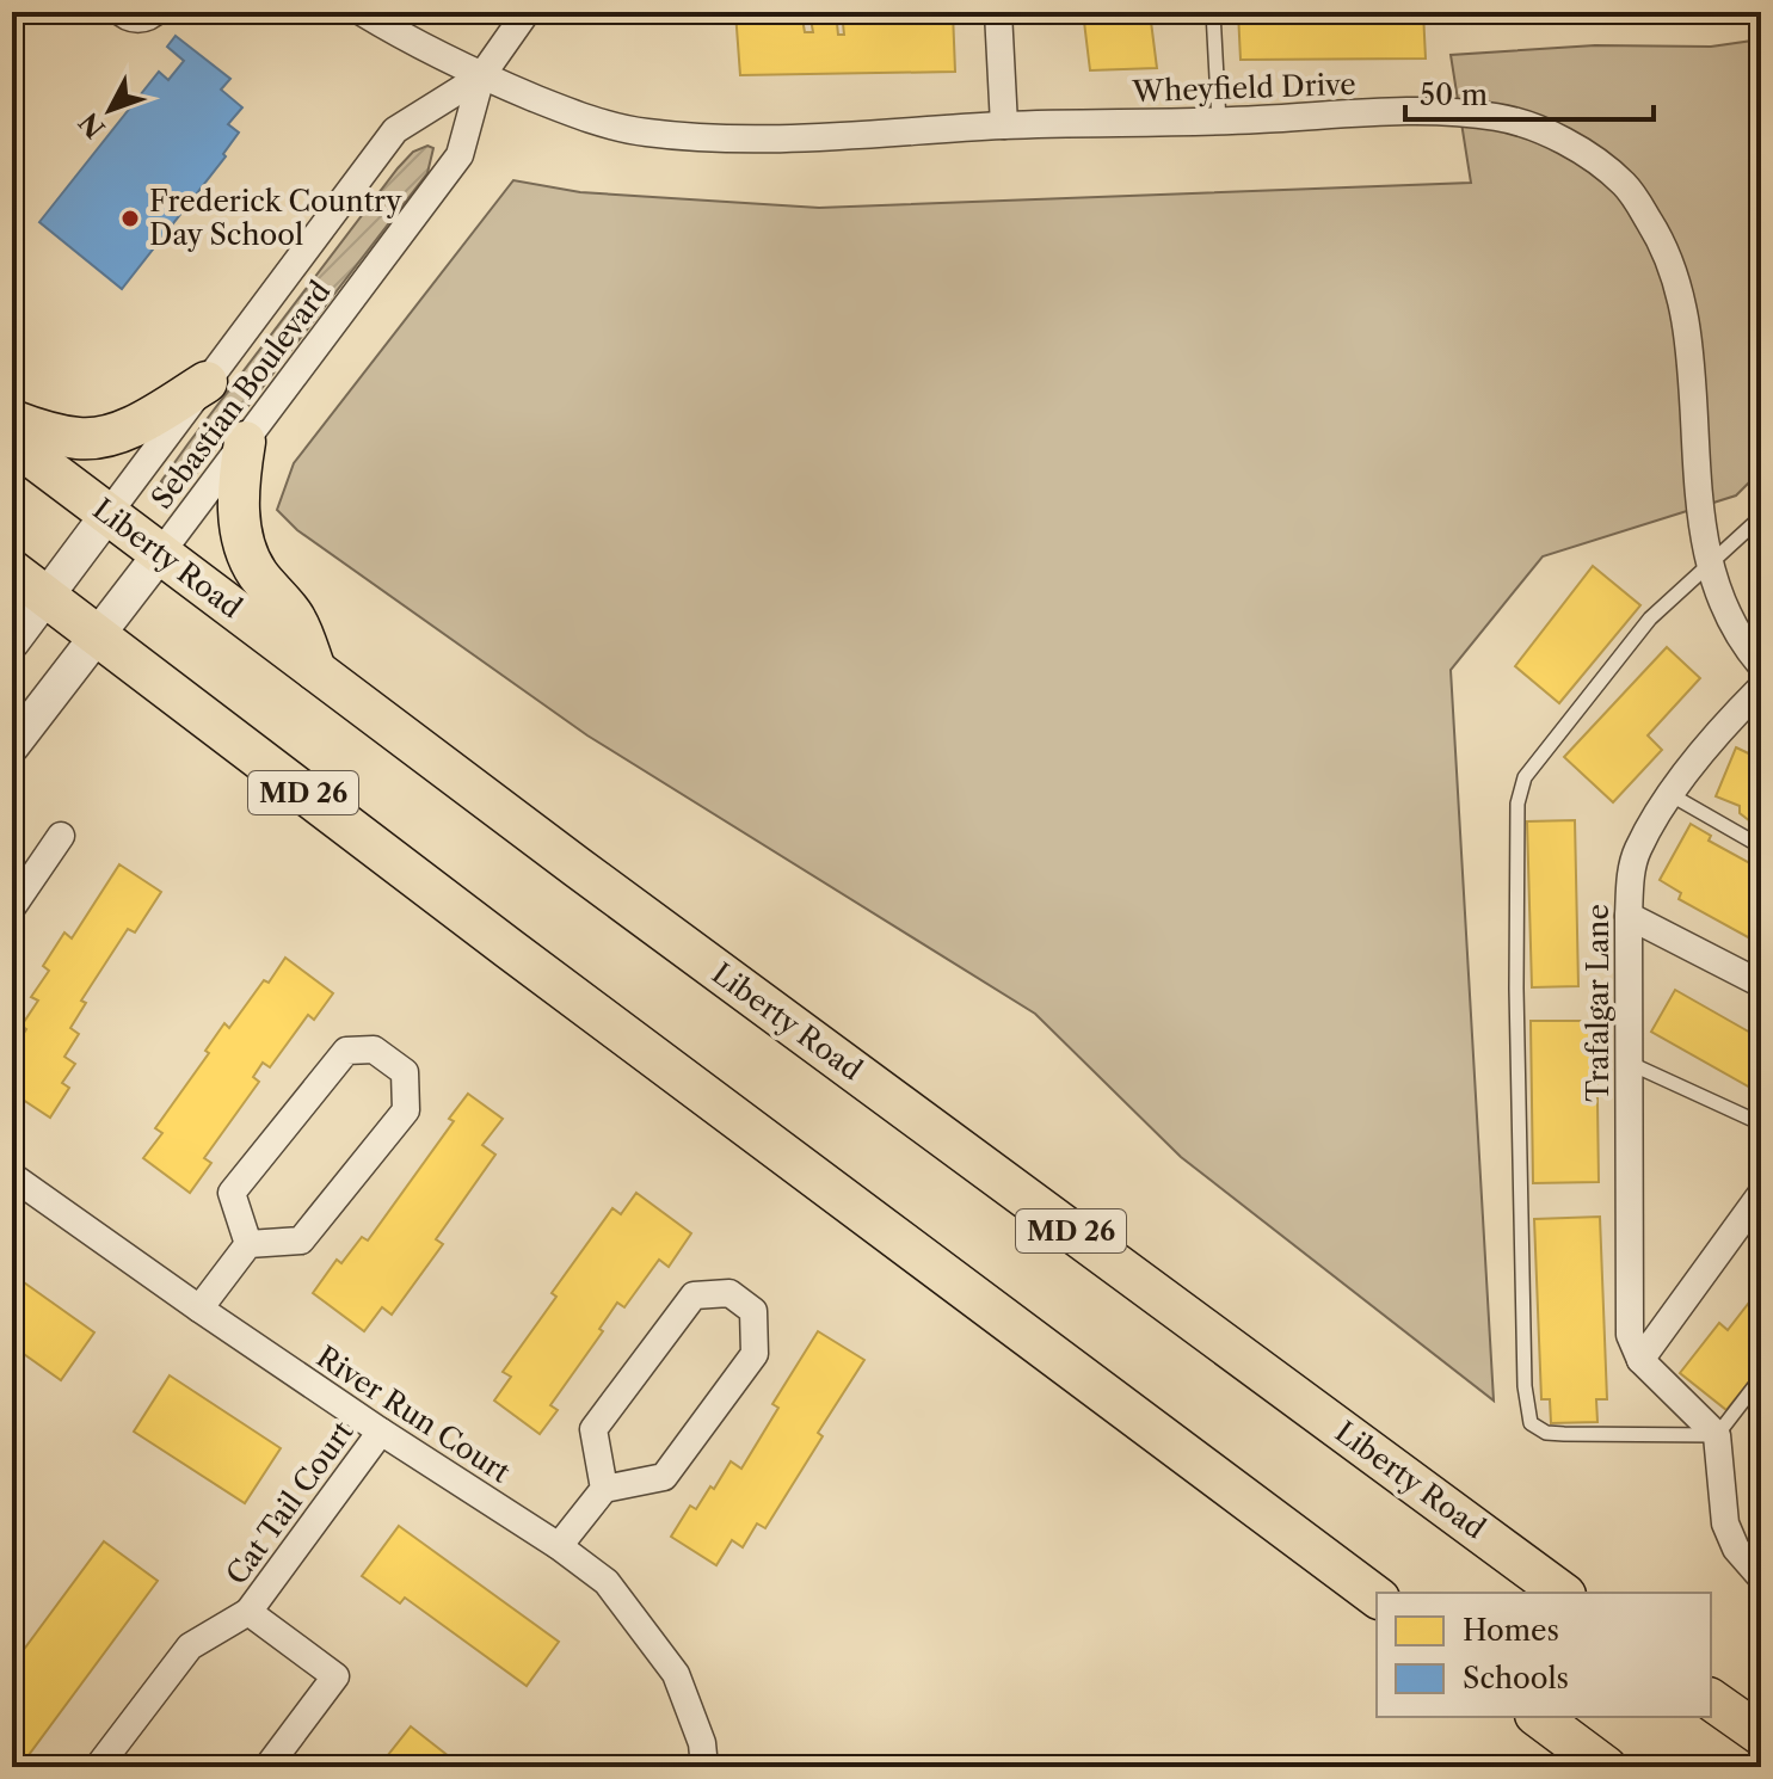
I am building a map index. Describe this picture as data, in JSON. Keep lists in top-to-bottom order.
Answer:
{
  "streets": {
    "main road": ["Liberty Road", "MD 26"],
    "street": [
      "Wheyfield Drive",
      "Sebastian Boulevard",
      "Trafalgar Lane",
      "River Run Court",
      "Cat Tail Court"
    ]
  },
  "crossings": [
    ["Wheyfield Drive", "Sebastian Boulevard"],
    ["Sebastian Boulevard", "Liberty Road"],
    ["River Run Court", "Cat Tail Court"]
  ],
  "places": ["Frederick Country Day School"],
  "legend": ["Homes", "Schools"],
  "scale_bar": "50 m",
  "north": "bottom left"
}
